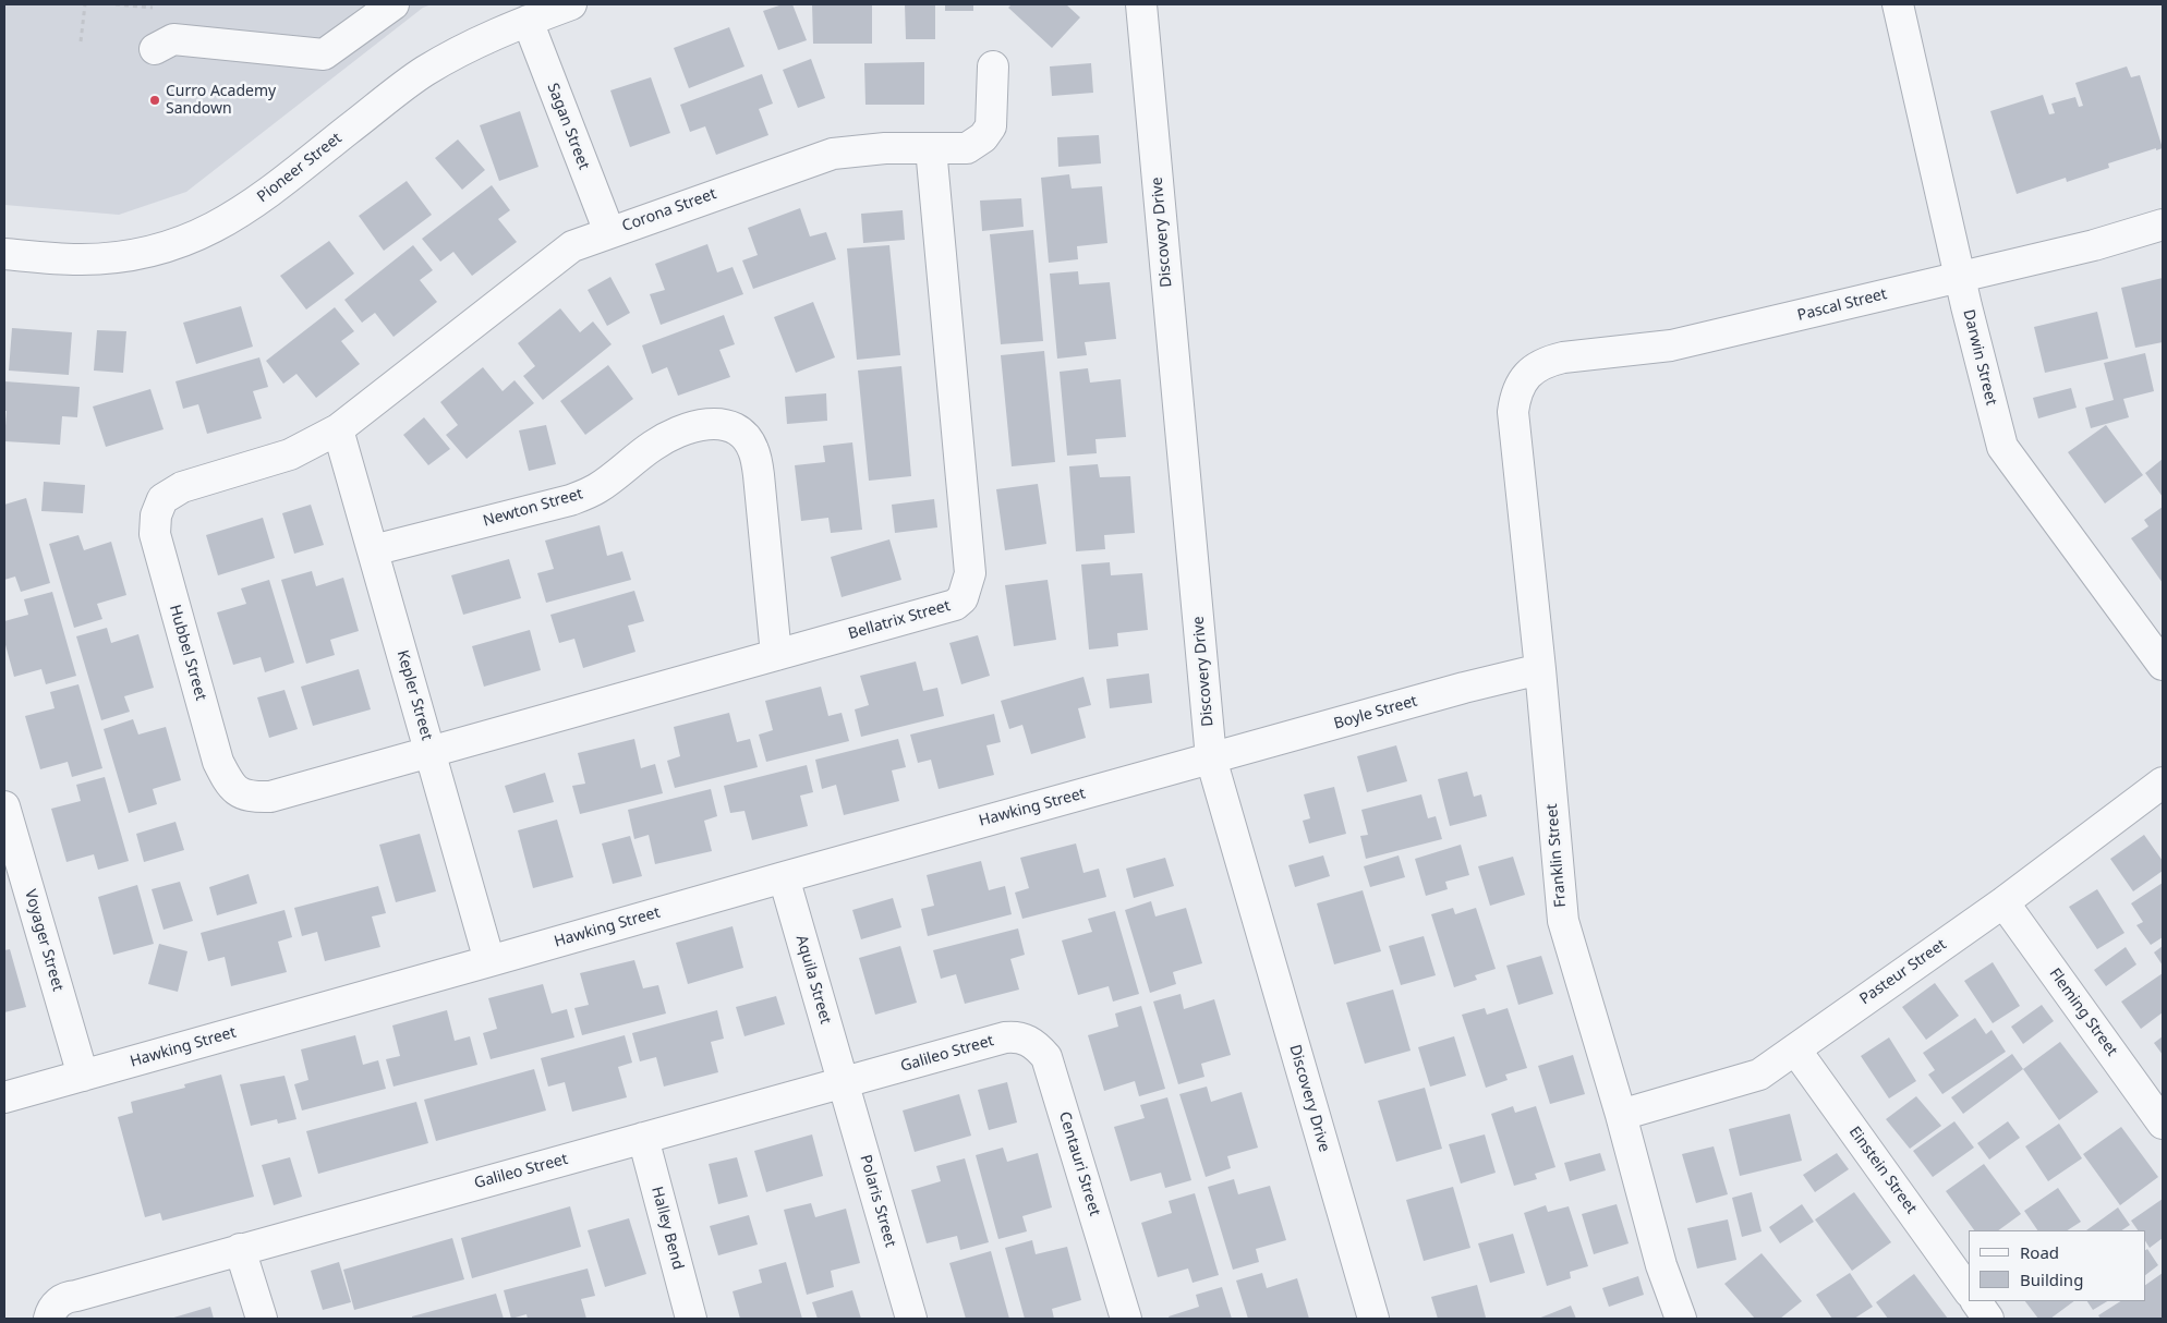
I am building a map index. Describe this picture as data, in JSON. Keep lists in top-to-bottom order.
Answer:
{
  "streets": {
    "street": [
      "Sagan Street",
      "Pioneer Street",
      "Corona Street",
      "Discovery Drive",
      "Pascal Street",
      "Darwin Street",
      "Newton Street",
      "Bellatrix Street",
      "Hubbel Street",
      "Kepler Street",
      "Boyle Street",
      "Hawking Street",
      "Franklin Street",
      "Voyager Street",
      "Pasteur Street",
      "Aquila Street",
      "Fleming Street",
      "Galileo Street",
      "Centauri Street",
      "Einstein Street",
      "Polaris Street",
      "Halley Bend"
    ]
  },
  "crossings": [
    ["Sagan Street", "Pioneer Street"],
    ["Sagan Street", "Corona Street"],
    ["Corona Street", "Bellatrix Street"],
    ["Corona Street", "Hubbel Street"],
    ["Corona Street", "Kepler Street"],
    ["Discovery Drive", "Boyle Street"],
    ["Discovery Drive", "Hawking Street"],
    ["Pascal Street", "Darwin Street"],
    ["Pascal Street", "Franklin Street"],
    ["Newton Street", "Bellatrix Street"],
    ["Newton Street", "Kepler Street"],
    ["Bellatrix Street", "Hubbel Street"],
    ["Bellatrix Street", "Kepler Street"],
    ["Hubbel Street", "Kepler Street"],
    ["Kepler Street", "Hawking Street"],
    ["Boyle Street", "Hawking Street"],
    ["Boyle Street", "Franklin Street"],
    ["Hawking Street", "Voyager Street"],
    ["Hawking Street", "Aquila Street"],
    ["Franklin Street", "Pasteur Street"],
    ["Pasteur Street", "Fleming Street"],
    ["Pasteur Street", "Einstein Street"],
    ["Aquila Street", "Galileo Street"],
    ["Aquila Street", "Polaris Street"],
    ["Galileo Street", "Centauri Street"],
    ["Galileo Street", "Polaris Street"],
    ["Galileo Street", "Halley Bend"]
  ],
  "places": ["Curro Academy Sandown"],
  "legend": ["Road", "Building"]
}
